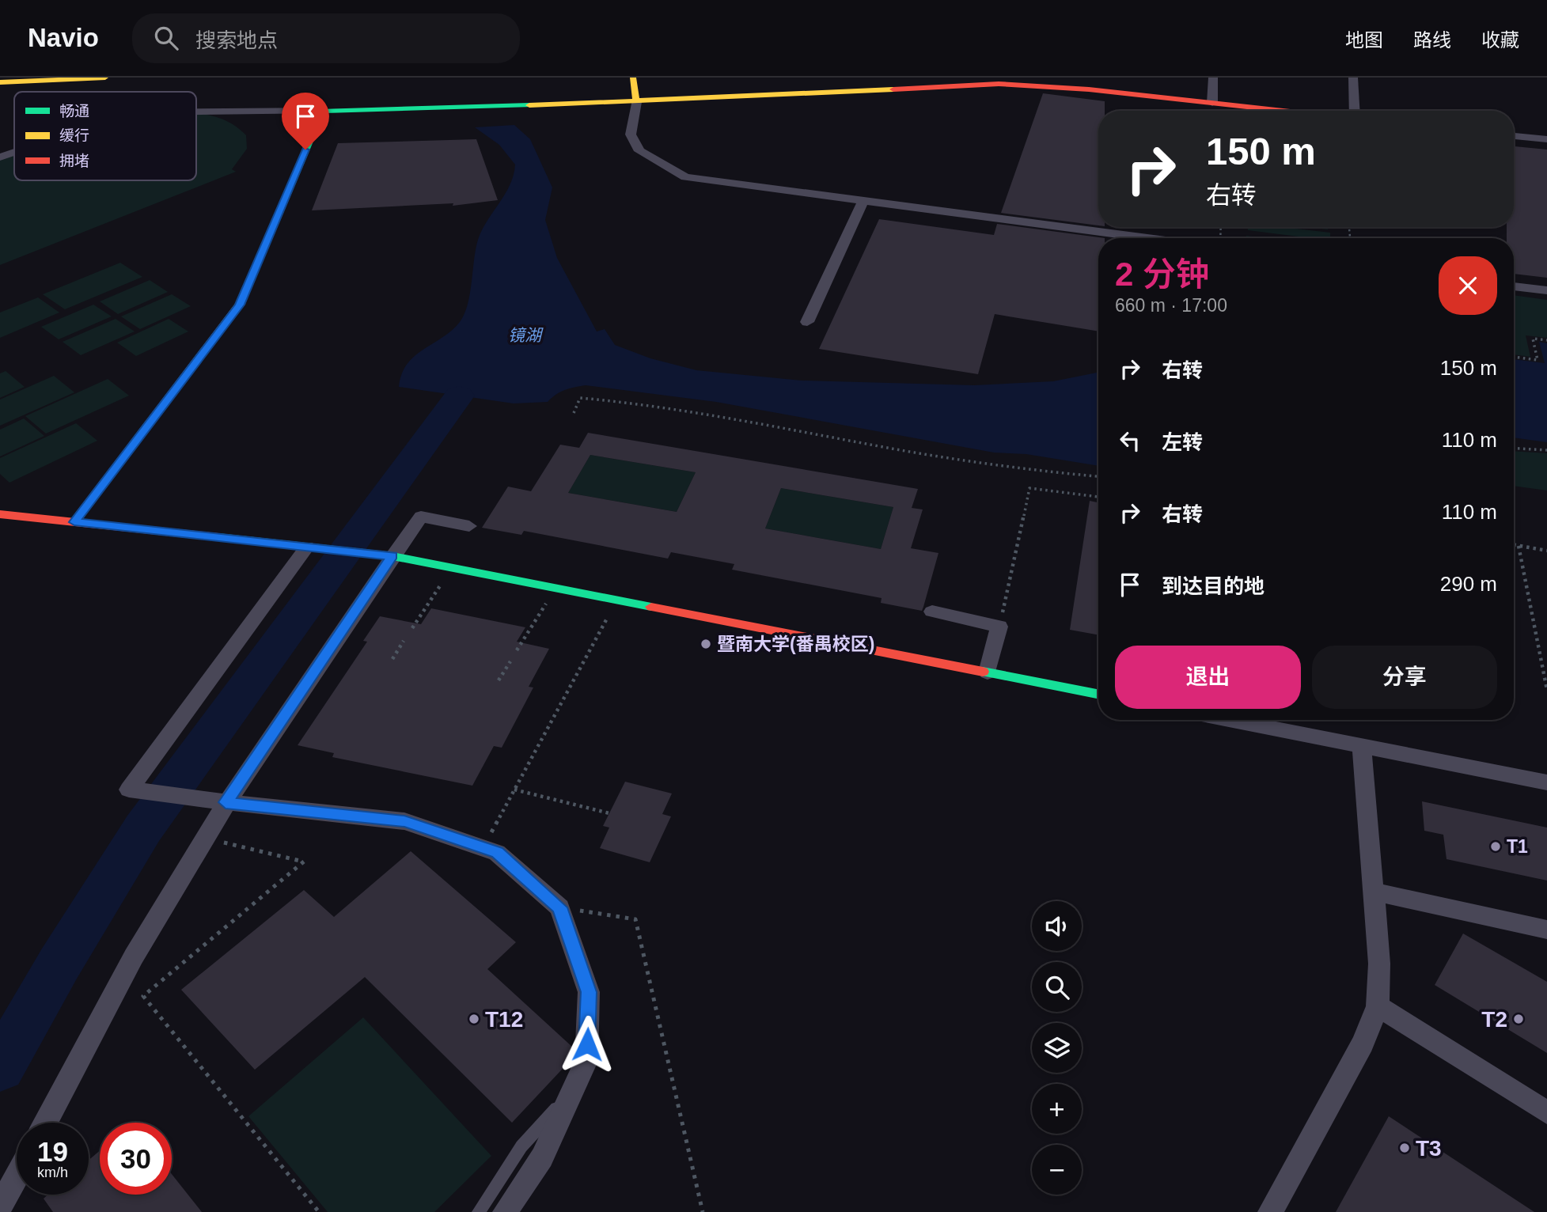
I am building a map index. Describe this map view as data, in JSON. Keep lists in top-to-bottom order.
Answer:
{
  "water": ["镜湖"],
  "places": [
    "暨南大学(番禺校区)",
    "T1",
    "T12",
    "T2",
    "T3"
  ],
  "legend": ["畅通", "缓行", "拥堵"],
  "page": {
    "header": "Navio",
    "search": "搜索地点",
    "nav": ["地图", "路线", "收藏"],
    "turn": ["150 m", "右转"],
    "heading": ["2 分钟", "660 m · 17:00"],
    "list": [
      {
        "name": "右转",
        "value": "150 m"
      },
      {
        "name": "左转",
        "value": "110 m"
      },
      {
        "name": "右转",
        "value": "110 m"
      },
      {
        "name": "到达目的地",
        "value": "290 m"
      }
    ],
    "buttons": ["退出", "分享"],
    "map_buttons": ["+", "−"],
    "speed": "19 km/h",
    "limit": "30"
  }
}
